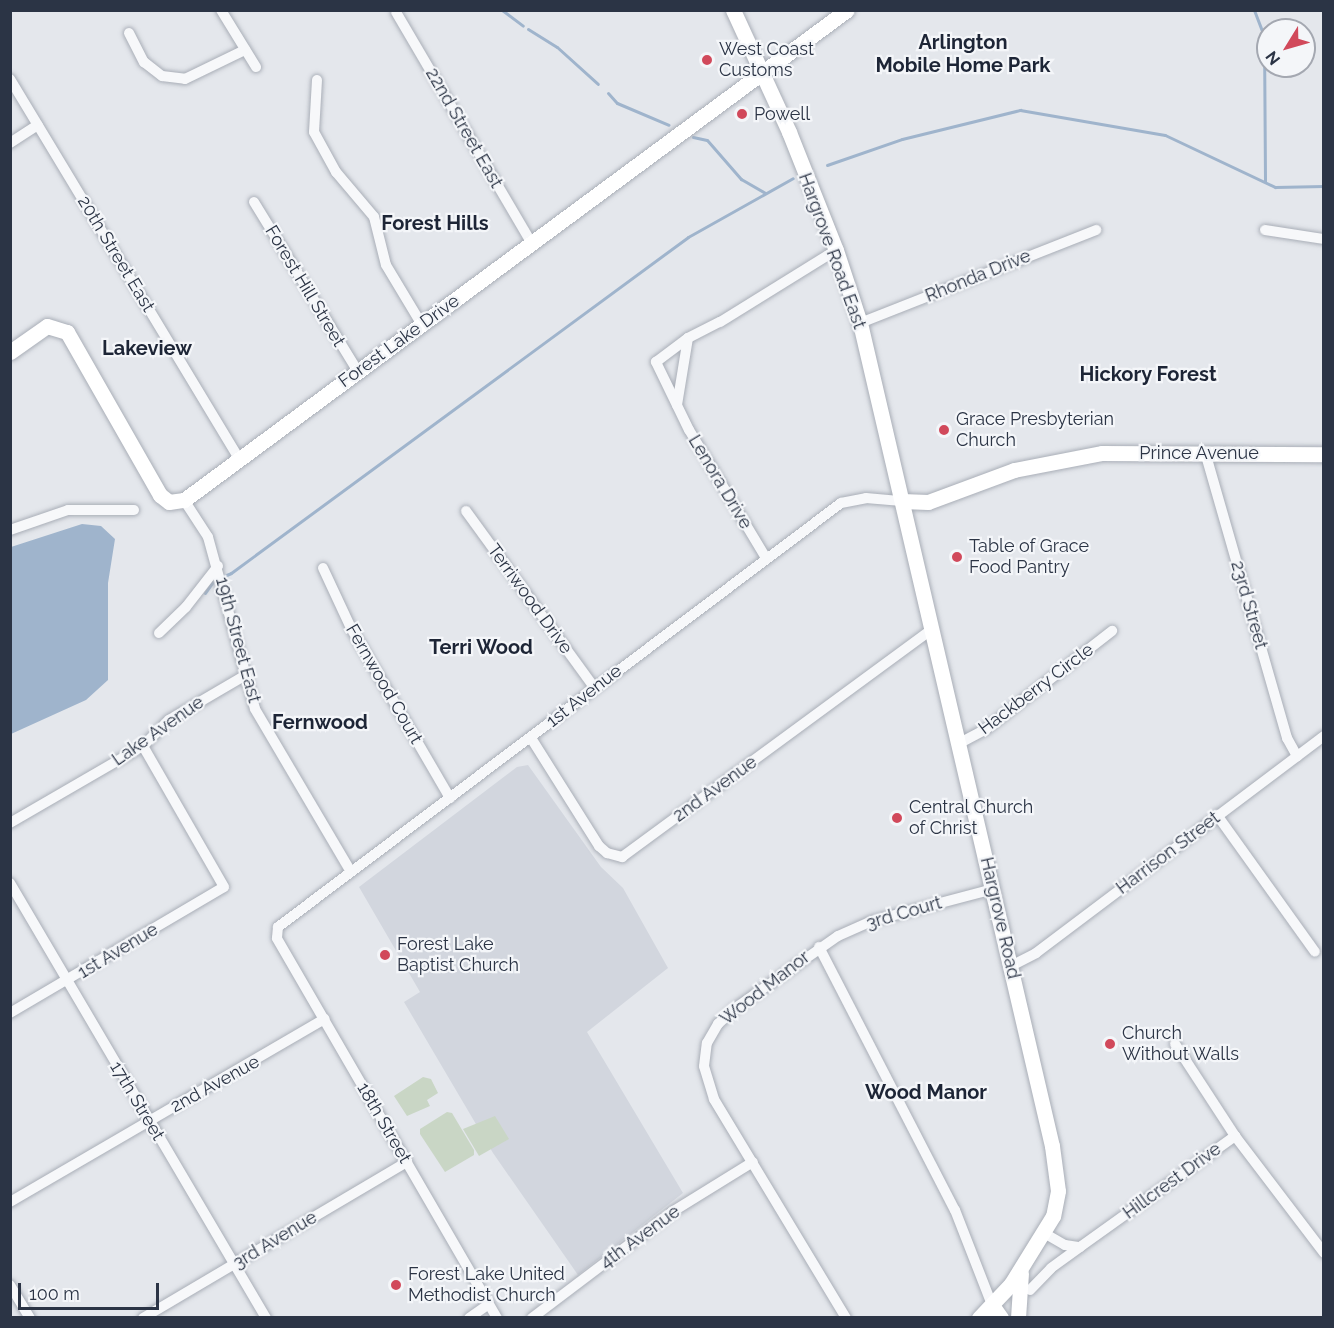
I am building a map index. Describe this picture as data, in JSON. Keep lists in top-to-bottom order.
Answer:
{
  "streets": {
    "street": [
      "22nd Street East",
      "Hargrove Road East",
      "20th Street East",
      "Rhonda Drive",
      "Forest Hill Street",
      "Forest Lake Drive",
      "Prince Avenue",
      "Lenora Drive",
      "Terriwood Drive",
      "23rd Street",
      "19th Street East",
      "Fernwood Court",
      "Hackberry Circle",
      "1st Avenue",
      "Lake Avenue",
      "2nd Avenue",
      "Harrison Street",
      "3rd Court",
      "Hargrove Road",
      "Wood Manor",
      "17th Street",
      "18th Street",
      "Hillcrest Drive",
      "4th Avenue",
      "3rd Avenue"
    ]
  },
  "crossings": [
    ["22nd Street East", "Forest Lake Drive"],
    ["Hargrove Road East", "Rhonda Drive"],
    ["Hargrove Road East", "Forest Lake Drive"],
    ["Hargrove Road East", "Prince Avenue"],
    ["Hargrove Road East", "Lenora Drive"],
    ["Hargrove Road East", "1st Avenue"],
    ["Hargrove Road East", "Hargrove Road"],
    ["20th Street East", "Forest Lake Drive"],
    ["Forest Hill Street", "Forest Lake Drive"],
    ["Forest Lake Drive", "19th Street East"],
    ["Prince Avenue", "23rd Street"],
    ["Prince Avenue", "1st Avenue"],
    ["Prince Avenue", "Hargrove Road"],
    ["Lenora Drive", "1st Avenue"],
    ["Terriwood Drive", "1st Avenue"],
    ["23rd Street", "Harrison Street"],
    ["19th Street East", "1st Avenue"],
    ["19th Street East", "Lake Avenue"],
    ["Fernwood Court", "1st Avenue"],
    ["Hackberry Circle", "Hargrove Road"],
    ["1st Avenue", "Lake Avenue"],
    ["1st Avenue", "2nd Avenue"],
    ["1st Avenue", "Hargrove Road"],
    ["1st Avenue", "17th Street"],
    ["1st Avenue", "18th Street"],
    ["2nd Avenue", "Hargrove Road"],
    ["2nd Avenue", "17th Street"],
    ["2nd Avenue", "18th Street"],
    ["Harrison Street", "Hargrove Road"],
    ["3rd Court", "Hargrove Road"],
    ["3rd Court", "Wood Manor"],
    ["Hargrove Road", "Wood Manor"],
    ["Wood Manor", "4th Avenue"],
    ["17th Street", "3rd Avenue"],
    ["18th Street", "3rd Avenue"]
  ],
  "districts": [
    "Arlington Mobile Home Park",
    "Forest Hills",
    "Lakeview",
    "Hickory Forest",
    "Terri Wood",
    "Fernwood",
    "Wood Manor"
  ],
  "places": [
    "West Coast Customs",
    "Powell",
    "Grace Presbyterian Church",
    "Table of Grace Food Pantry",
    "Central Church of Christ",
    "Forest Lake Baptist Church",
    "Church Without Walls",
    "Forest Lake United Methodist Church"
  ],
  "scale_bar": "100 m",
  "north": "bottom left"
}
